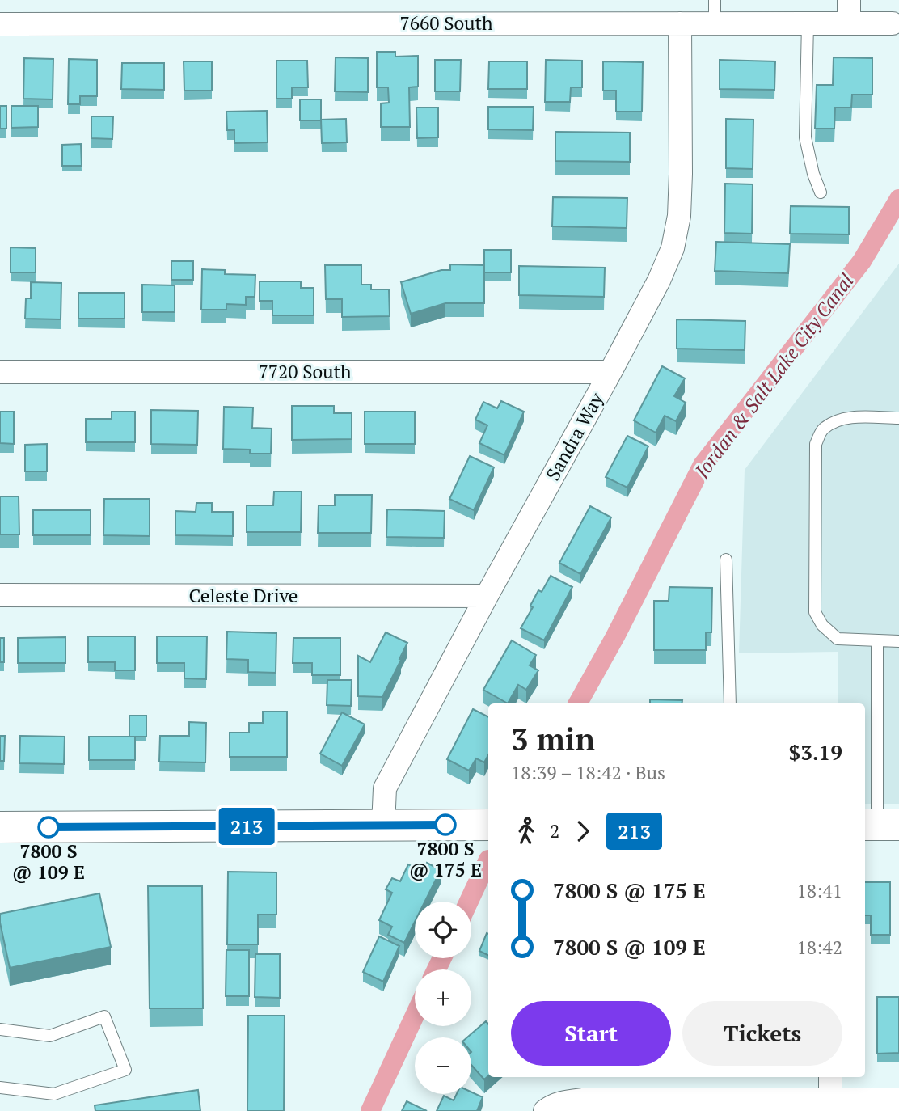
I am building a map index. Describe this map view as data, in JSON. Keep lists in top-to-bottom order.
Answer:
{
  "streets": {
    "street": [
      "7660 South",
      "7720 South",
      "Sandra Way",
      "Celeste Drive"
    ]
  },
  "crossings": [
    ["7660 South", "Sandra Way"],
    ["7720 South", "Sandra Way"],
    ["Sandra Way", "Celeste Drive"]
  ],
  "water": ["Jordan & Salt Lake City Canal"],
  "places": ["7800 S @ 175 E", "7800 S @ 109 E"],
  "lines": ["bus line 213"],
  "page": {
    "on_map": "213",
    "heading": ["3 min", "18:39 – 18:42 · Bus", "$3.19"],
    "legs": ["2", "213"],
    "list": [
      {
        "name": "7800 S @ 175 E",
        "value": "18:41"
      },
      {
        "name": "7800 S @ 109 E",
        "value": "18:42"
      }
    ],
    "map_buttons": ["+", "−"],
    "buttons": ["Start", "Tickets"]
  }
}
